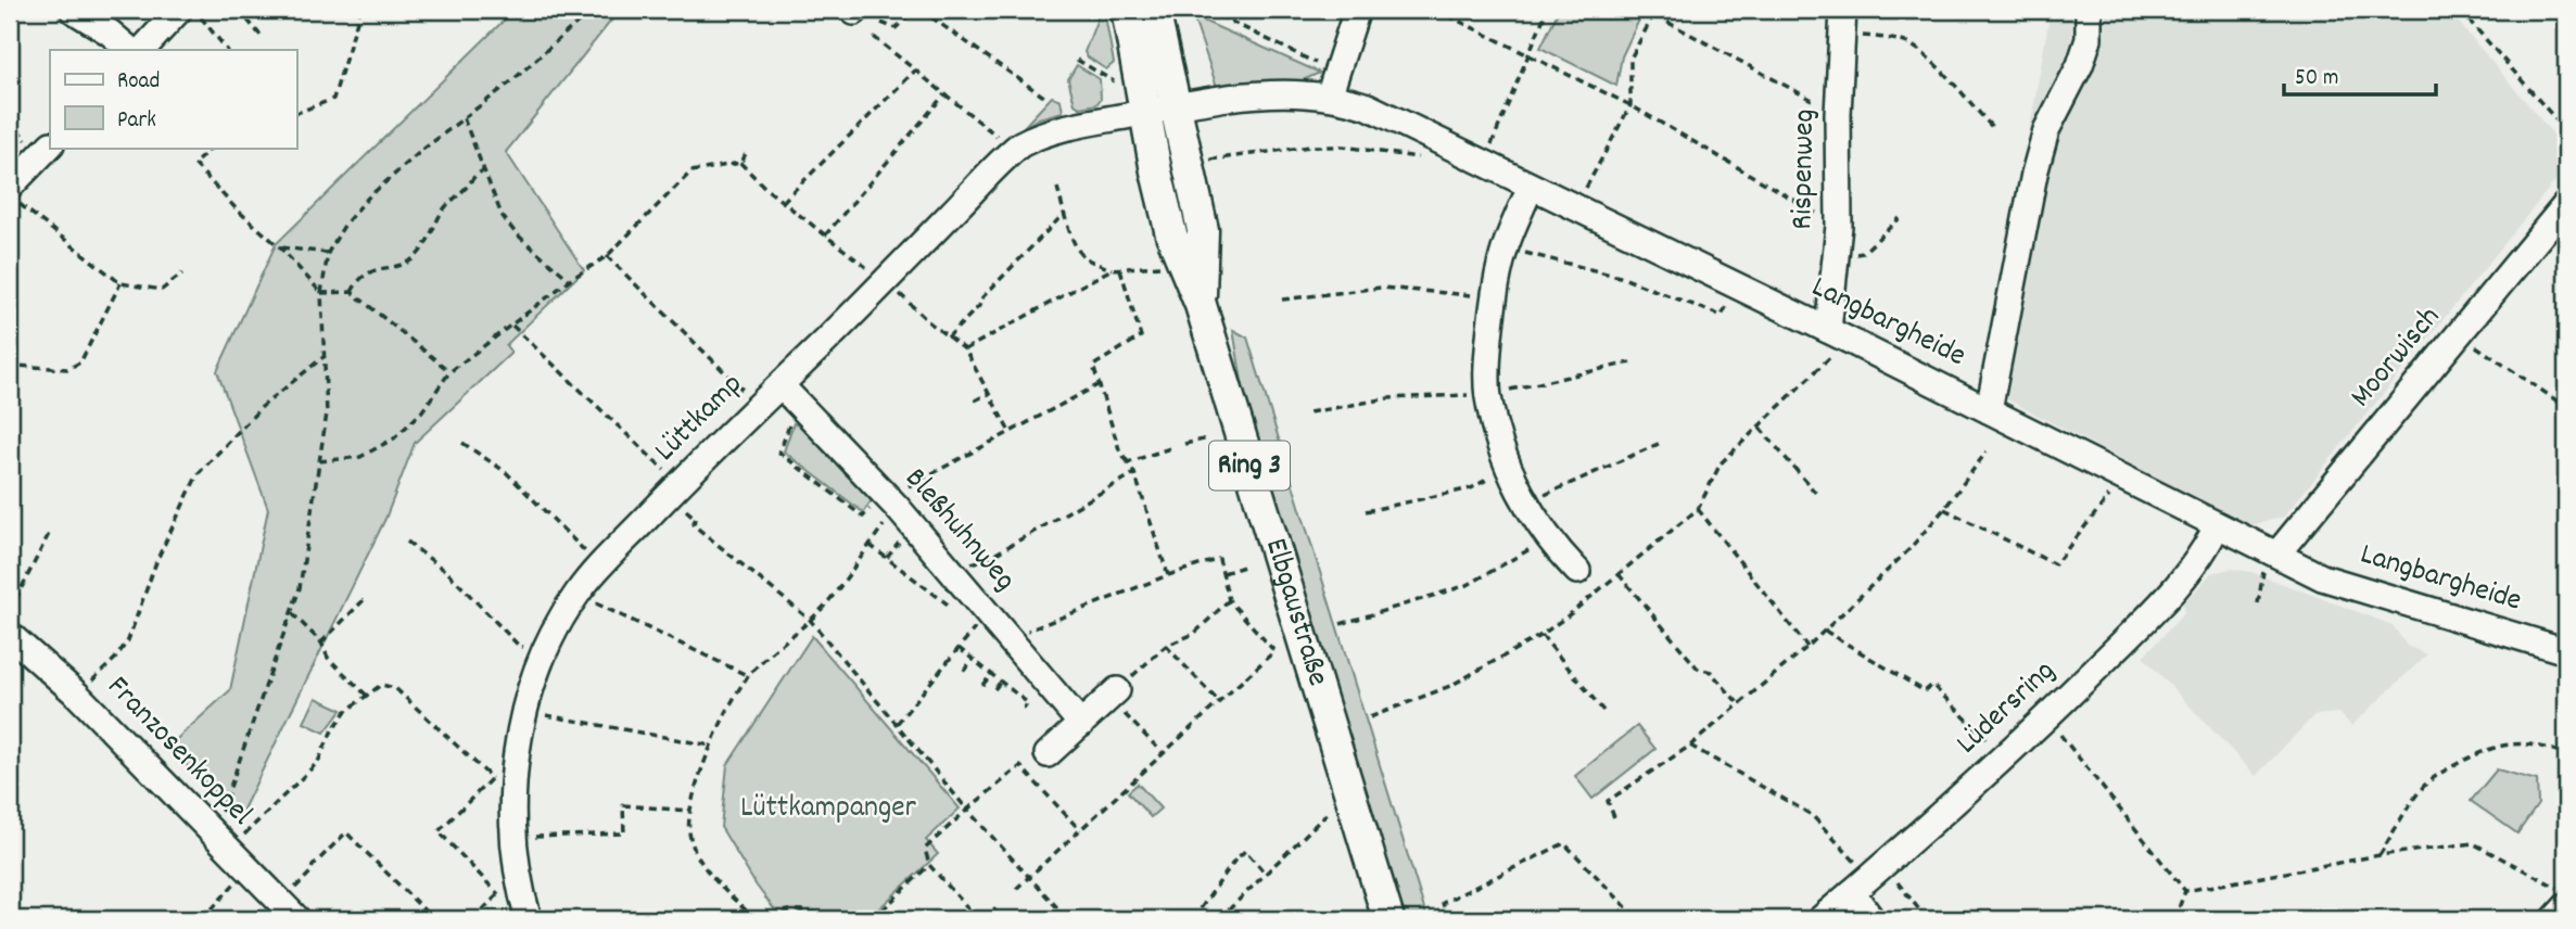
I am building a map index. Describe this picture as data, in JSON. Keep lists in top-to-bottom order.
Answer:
{
  "streets": {
    "main road": ["Ring 3", "Elbgaustraße"],
    "street": [
      "Rispenweg",
      "Langbargheide",
      "Moorwisch",
      "Lüttkamp",
      "Bleßhuhnweg",
      "Lüdersring",
      "Franzosenkoppel"
    ]
  },
  "crossings": [
    ["Rispenweg", "Langbargheide"],
    ["Langbargheide", "Moorwisch"],
    ["Langbargheide", "Lüttkamp"],
    ["Langbargheide", "Elbgaustraße"],
    ["Langbargheide", "Lüdersring"],
    ["Lüttkamp", "Bleßhuhnweg"],
    ["Lüttkamp", "Elbgaustraße"]
  ],
  "parks": ["Lüttkampanger"],
  "legend": ["Road", "Park"],
  "scale_bar": "50 m"
}
